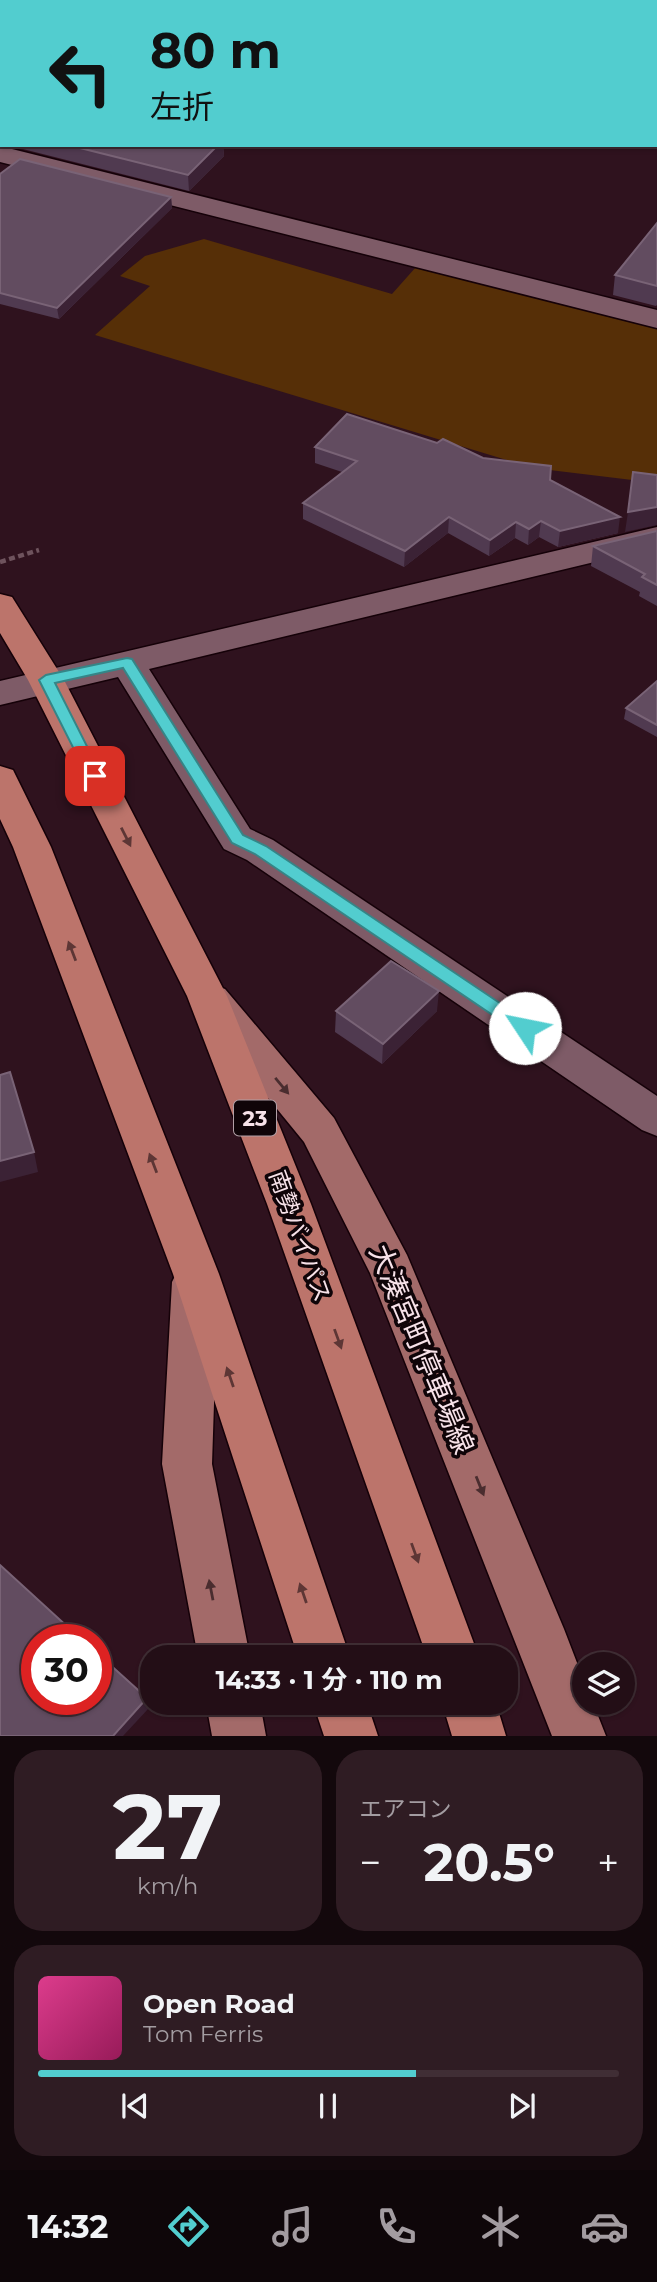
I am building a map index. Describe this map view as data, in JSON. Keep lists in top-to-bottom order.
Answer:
{
  "streets": {
    "highway": ["23", "南勢バイパス"],
    "main road": ["大湊宮町停車場線"]
  },
  "crossings": [
    ["南勢バイパス", "大湊宮町停車場線"]
  ],
  "page": {
    "turn": ["80 m", "左折"],
    "limit": "30",
    "trip": "14:33 · 1 分 · 110 m",
    "tile": [
      ["27", "km/h"],
      "エアコン"
    ],
    "heat": ["−", "20.5°", "+"],
    "song": ["Open Road", "Tom Ferris"],
    "tabs": "14:32"
  }
}
